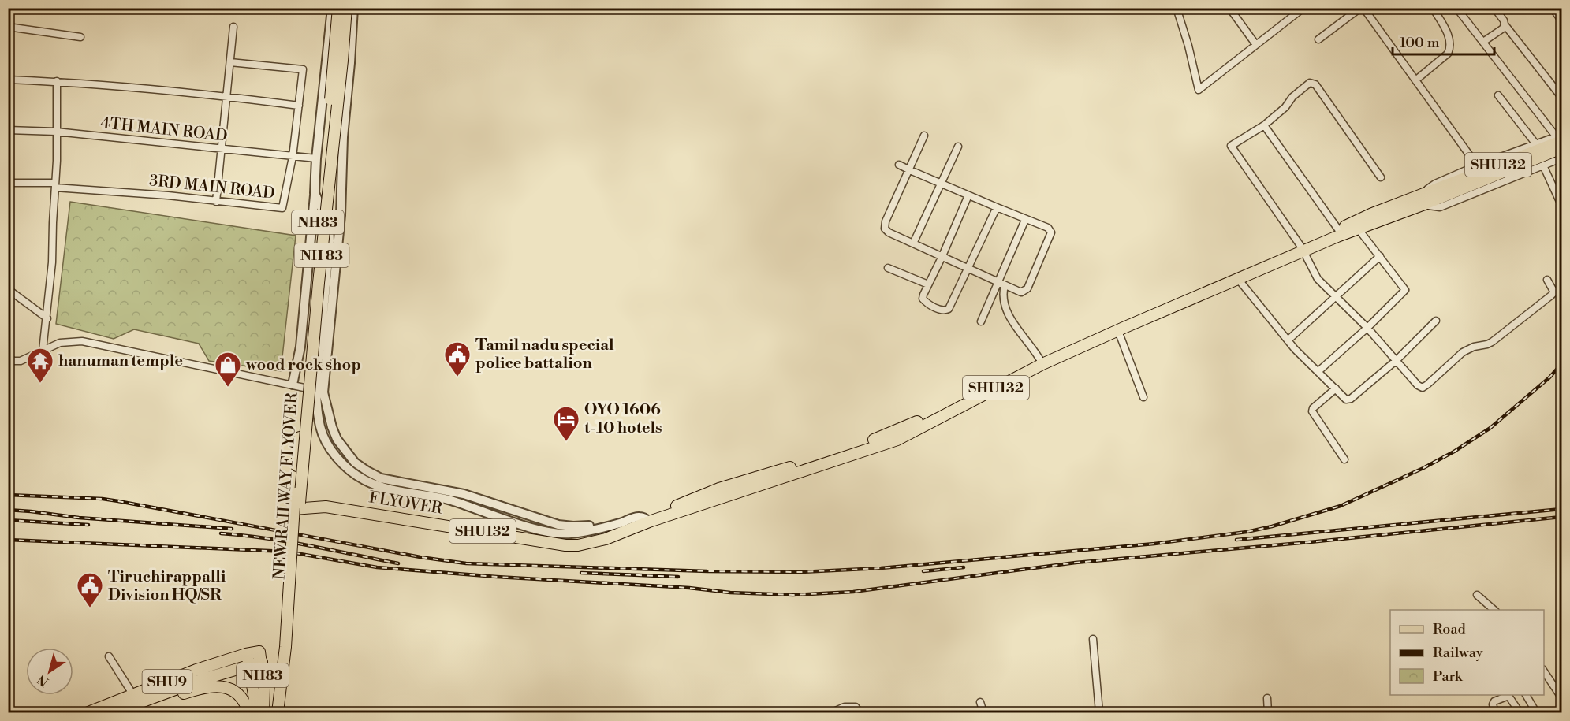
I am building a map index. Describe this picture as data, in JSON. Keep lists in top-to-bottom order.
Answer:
{
  "streets": {
    "main road": [
      "SHU132",
      "NH83",
      "NH 83",
      "NEW RAILWAY FLYOVER",
      "FLYOVER",
      "SHU9"
    ],
    "street": ["4TH MAIN ROAD", "3RD MAIN ROAD"]
  },
  "crossings": [
    ["4TH MAIN ROAD", "3RD MAIN ROAD"],
    ["SHU132", "FLYOVER"],
    ["NH83", "SHU9"],
    ["NEW RAILWAY FLYOVER", "FLYOVER"]
  ],
  "places": {
    "public building": ["Tamil nadu special police battalion", "Tiruchirappalli Division HQ/SR"],
    "temple": ["hanuman temple"],
    "shop": ["wood rock shop"],
    "hotel": ["OYO 1606 t-10 hotels"]
  },
  "legend": ["Road", "Railway", "Park"],
  "scale_bar": "100 m",
  "north": "bottom left"
}
